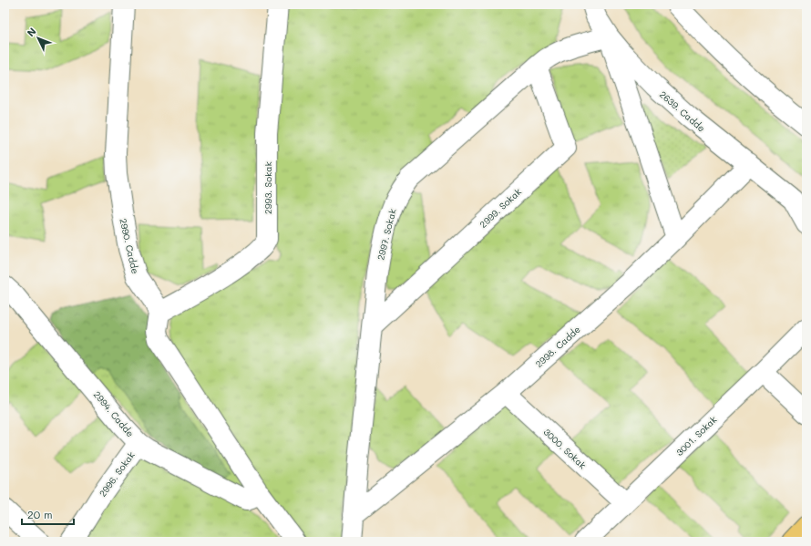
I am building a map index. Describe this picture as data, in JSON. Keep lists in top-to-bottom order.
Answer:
{
  "streets": {
    "street": [
      "2639. Cadde",
      "2993. Sokak",
      "2999. Sokak",
      "2997. Sokak",
      "2990. Cadde",
      "2998. Cadde",
      "2994. Cadde",
      "3001. Sokak",
      "3000. Sokak",
      "2996. Sokak"
    ]
  },
  "crossings": [
    ["2639. Cadde", "2997. Sokak"],
    ["2639. Cadde", "2998. Cadde"],
    ["2993. Sokak", "2990. Cadde"],
    ["2999. Sokak", "2997. Sokak"],
    ["2997. Sokak", "2998. Cadde"],
    ["2998. Cadde", "3000. Sokak"],
    ["2994. Cadde", "2996. Sokak"],
    ["3001. Sokak", "3000. Sokak"]
  ],
  "scale_bar": "20 m",
  "north": "top left"
}
